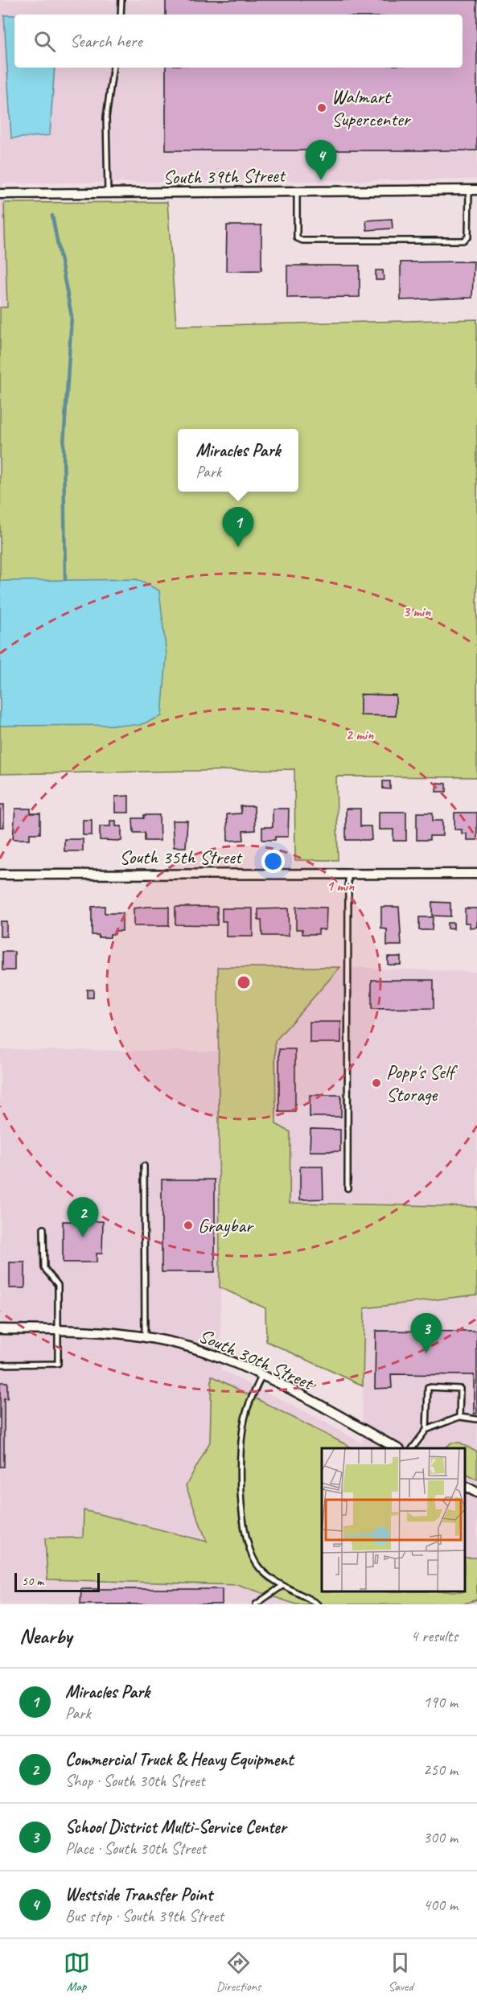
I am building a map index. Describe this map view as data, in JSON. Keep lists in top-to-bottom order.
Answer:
{
  "streets": {
    "street": ["South 39th Street", "South 35th Street", "South 30th Street"]
  },
  "places": ["Walmart Supercenter", "Popp's Self Storage", "Graybar"],
  "scale_bar": "50 m",
  "page": {
    "search": "Search here",
    "pins": [
      "4",
      "1",
      "2",
      "3"
    ],
    "popup": ["Miracles Park", "Park"],
    "scale": "50 m",
    "heading": ["Nearby", "4 results"],
    "list": [
      {
        "mark": "1",
        "name": "Miracles Park",
        "note": "Park",
        "value": "190 m"
      },
      {
        "mark": "2",
        "name": "Commercial Truck & Heavy Equipment",
        "note": "Shop · South 30th Street",
        "value": "250 m"
      },
      {
        "mark": "3",
        "name": "School District Multi-Service Center",
        "note": "Place · South 30th Street",
        "value": "300 m"
      },
      {
        "mark": "4",
        "name": "Westside Transfer Point",
        "note": "Bus stop · South 39th Street",
        "value": "400 m"
      }
    ],
    "nav": ["Map", "Directions", "Saved"]
  },
  "rings": ["3 min", "2 min", "1 min"]
}
